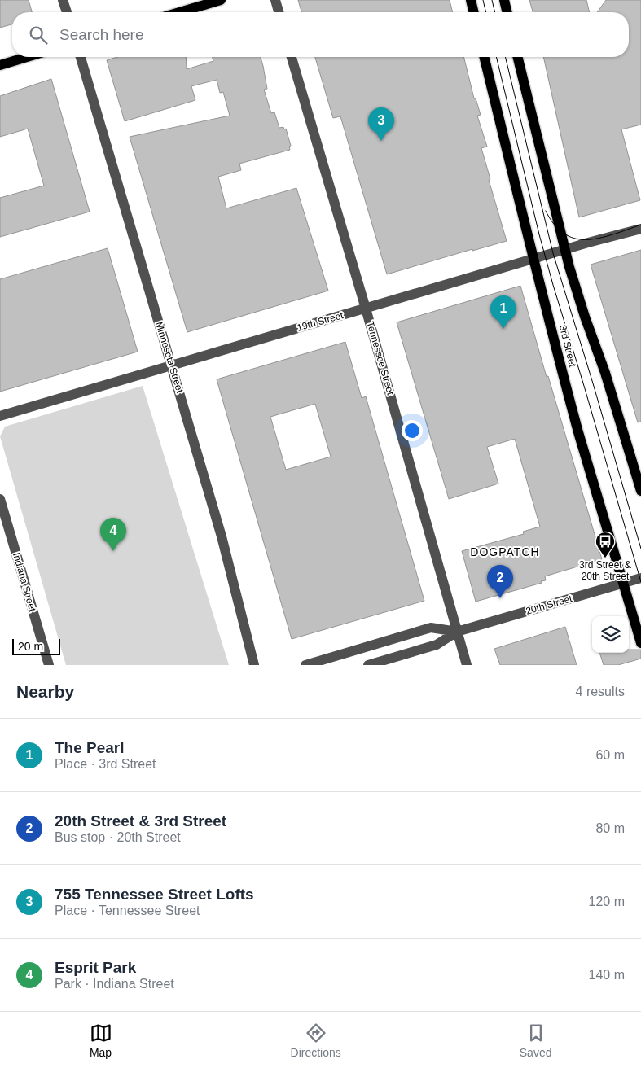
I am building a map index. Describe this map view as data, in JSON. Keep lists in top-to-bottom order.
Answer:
{
  "streets": {
    "main road": ["3rd Street"],
    "street": [
      "19th Street",
      "Minnesota Street",
      "Tennessee Street",
      "Indiana Street",
      "20th Street"
    ]
  },
  "crossings": [
    ["19th Street", "3rd Street"],
    ["19th Street", "Minnesota Street"],
    ["19th Street", "Tennessee Street"],
    ["3rd Street", "20th Street"],
    ["Tennessee Street", "20th Street"]
  ],
  "districts": ["DOGPATCH"],
  "places": {
    "bus stop": ["3rd Street & 20th Street"]
  },
  "scale_bar": "20 m",
  "page": {
    "search": "Search here",
    "pins": [
      "3",
      "1",
      "4",
      "2"
    ],
    "scale": "20 m",
    "heading": ["Nearby", "4 results"],
    "list": [
      {
        "mark": "1",
        "name": "The Pearl",
        "note": "Place · 3rd Street",
        "value": "60 m"
      },
      {
        "mark": "2",
        "name": "20th Street & 3rd Street",
        "note": "Bus stop · 20th Street",
        "value": "80 m"
      },
      {
        "mark": "3",
        "name": "755 Tennessee Street Lofts",
        "note": "Place · Tennessee Street",
        "value": "120 m"
      },
      {
        "mark": "4",
        "name": "Esprit Park",
        "note": "Park · Indiana Street",
        "value": "140 m"
      }
    ],
    "nav": ["Map", "Directions", "Saved"]
  }
}
